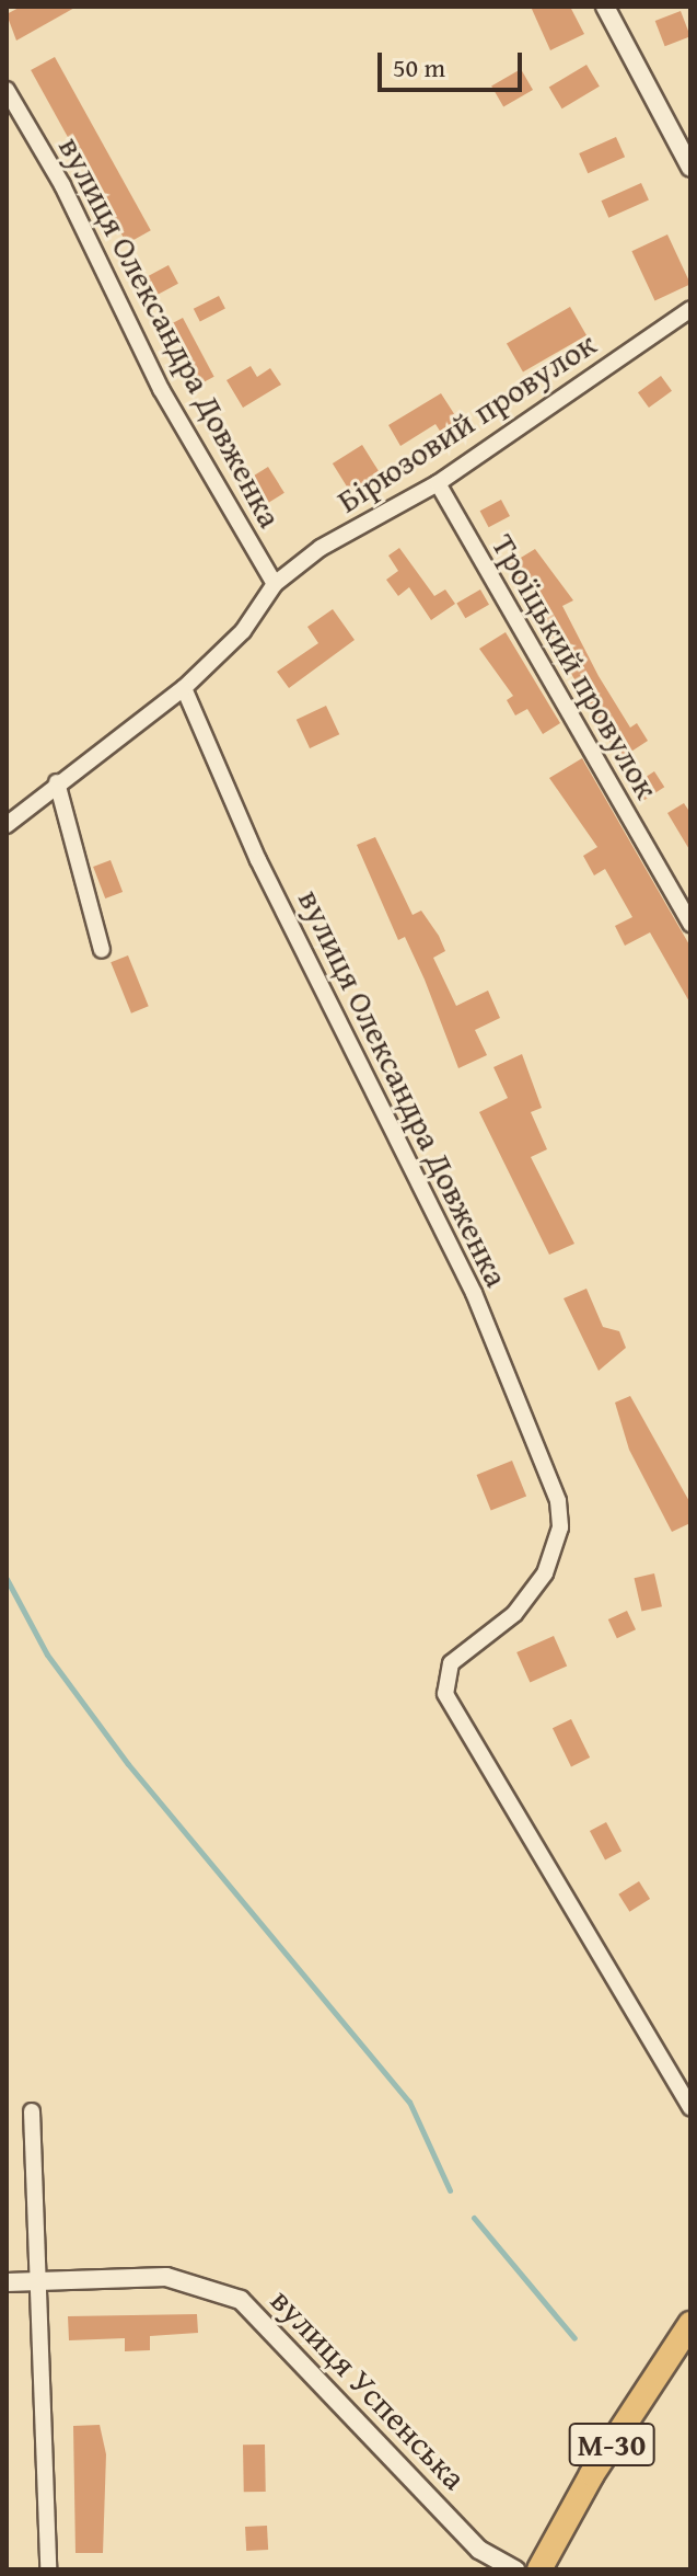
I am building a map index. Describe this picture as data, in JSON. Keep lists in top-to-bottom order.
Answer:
{
  "streets": {
    "highway": ["М-30"],
    "street": [
      "вулиця Олександра Довженка",
      "Бірюзовий провулок",
      "Троїцький провулок",
      "вулиця Успенська"
    ]
  },
  "crossings": [
    ["вулиця Олександра Довженка", "Бірюзовий провулок"],
    ["Бірюзовий провулок", "Троїцький провулок"]
  ],
  "scale_bar": "50 m"
}
